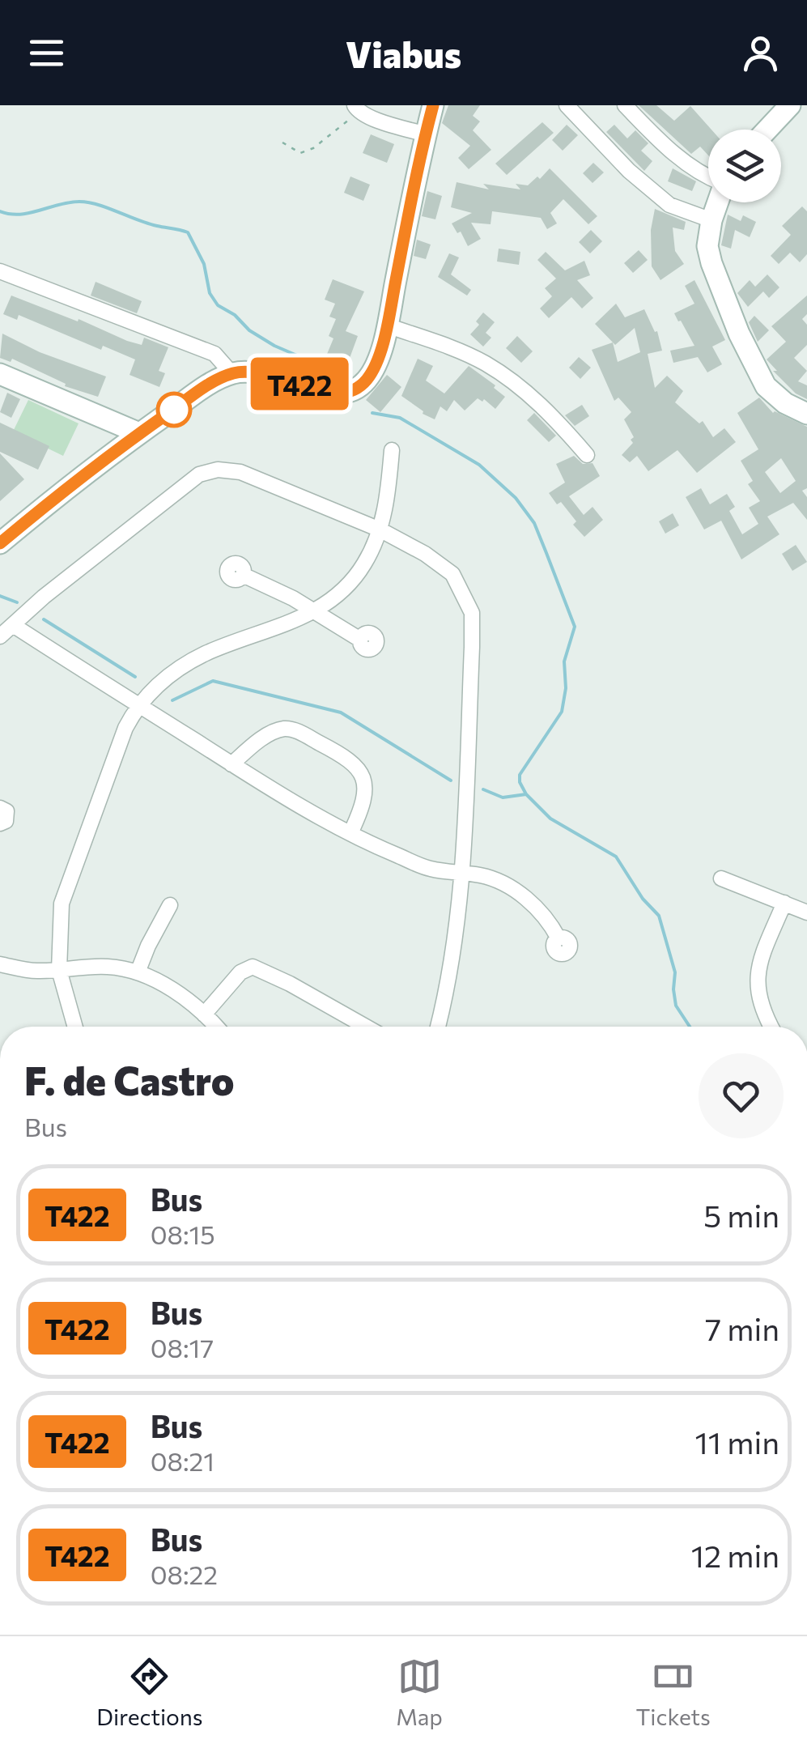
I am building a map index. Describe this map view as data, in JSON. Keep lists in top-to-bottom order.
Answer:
{
  "lines": ["bus line T422"],
  "page": {
    "header": "Viabus",
    "on_map": "T422",
    "heading": ["F. de Castro", "Bus"],
    "list": [
      {
        "mark": "T422",
        "name": "Bus",
        "note": "08:15",
        "value": "5 min"
      },
      {
        "mark": "T422",
        "name": "Bus",
        "note": "08:17",
        "value": "7 min"
      },
      {
        "mark": "T422",
        "name": "Bus",
        "note": "08:21",
        "value": "11 min"
      },
      {
        "mark": "T422",
        "name": "Bus",
        "note": "08:22",
        "value": "12 min"
      }
    ],
    "tabs": ["Directions", "Map", "Tickets"]
  }
}
